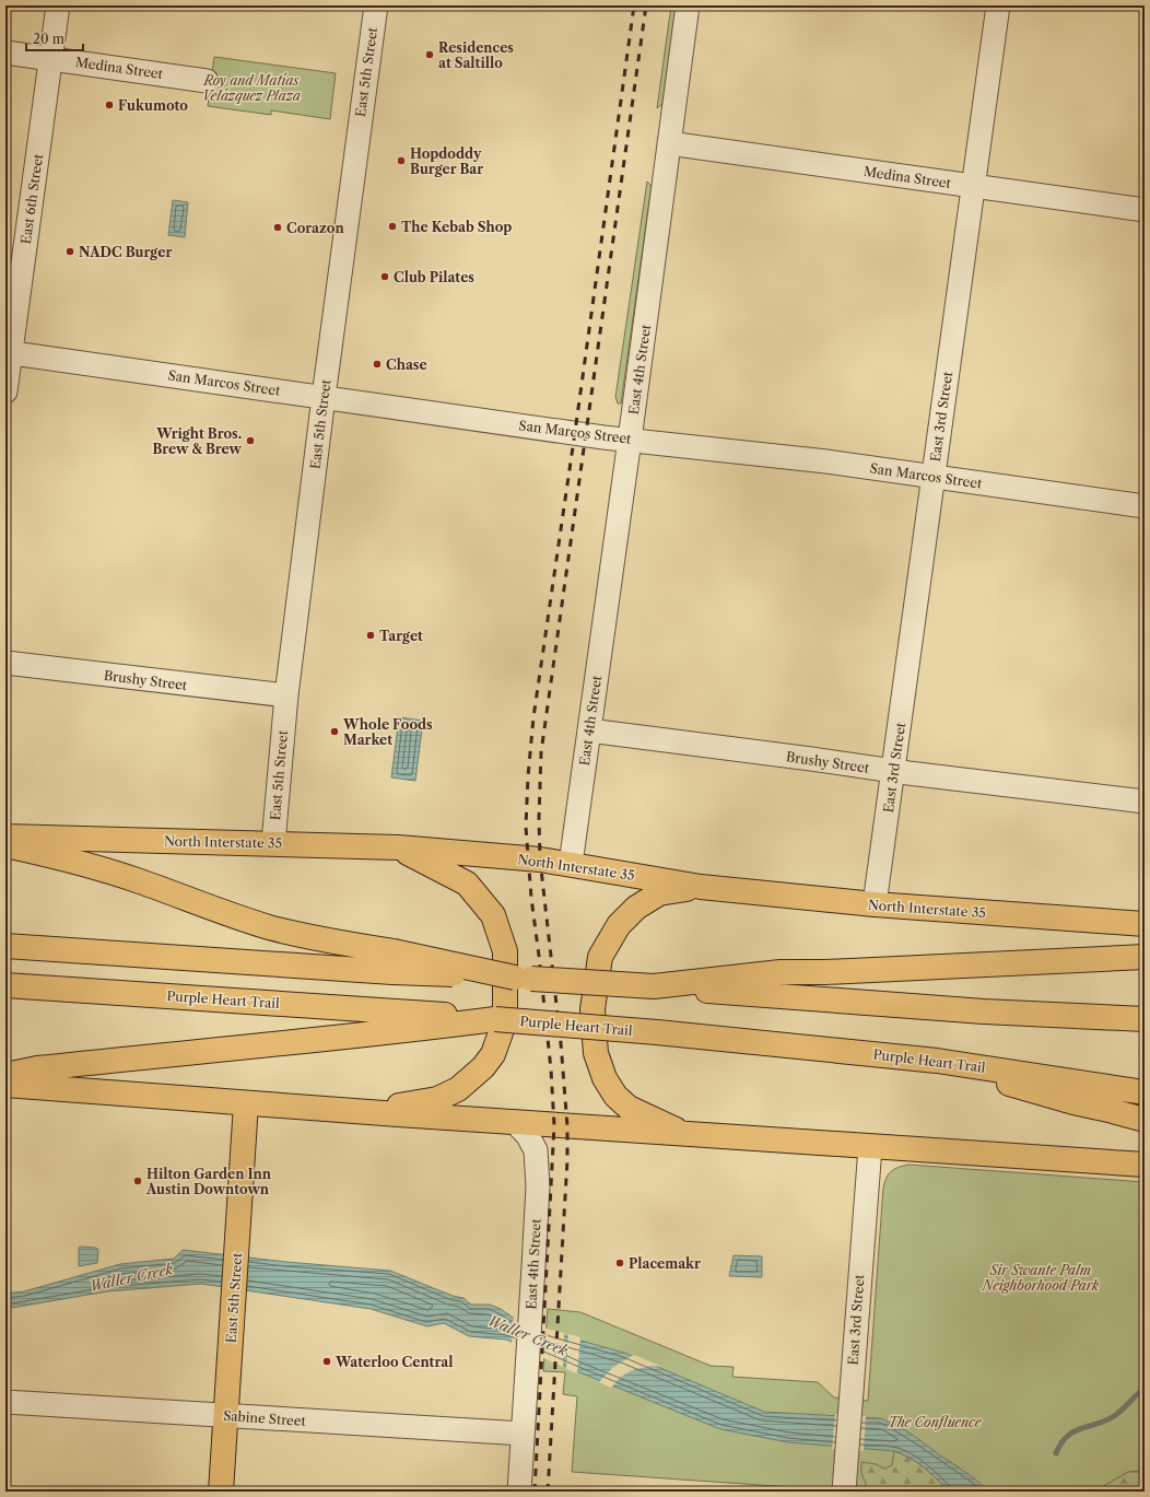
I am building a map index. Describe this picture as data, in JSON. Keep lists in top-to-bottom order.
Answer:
{
  "streets": {
    "main road": ["East 5th Street", "North Interstate 35", "Purple Heart Trail"],
    "street": [
      "Medina Street",
      "East 6th Street",
      "East 4th Street",
      "San Marcos Street",
      "East 3rd Street",
      "Brushy Street",
      "Sabine Street"
    ]
  },
  "crossings": [
    ["Medina Street", "East 6th Street"],
    ["Medina Street", "East 4th Street"],
    ["Medina Street", "East 3rd Street"],
    ["East 5th Street", "San Marcos Street"],
    ["East 5th Street", "Brushy Street"],
    ["East 5th Street", "North Interstate 35"],
    ["East 5th Street", "Sabine Street"],
    ["East 6th Street", "San Marcos Street"],
    ["East 4th Street", "San Marcos Street"],
    ["East 4th Street", "Brushy Street"],
    ["East 4th Street", "North Interstate 35"],
    ["East 4th Street", "Sabine Street"],
    ["San Marcos Street", "East 3rd Street"],
    ["East 3rd Street", "Brushy Street"],
    ["East 3rd Street", "North Interstate 35"]
  ],
  "water": ["Waller Creek"],
  "parks": ["Roy and Matías Velázquez Plaza", "Sir Swante Palm Neighborhood Park", "The Confluence"],
  "places": [
    "Residences at Saltillo",
    "Fukumoto",
    "Hopdoddy Burger Bar",
    "The Kebab Shop",
    "Corazon",
    "NADC Burger",
    "Club Pilates",
    "Chase",
    "Wright Bros. Brew & Brew",
    "Target",
    "Whole Foods Market",
    "Hilton Garden Inn Austin Downtown",
    "Placemakr",
    "Waterloo Central"
  ],
  "scale_bar": "20 m"
}
